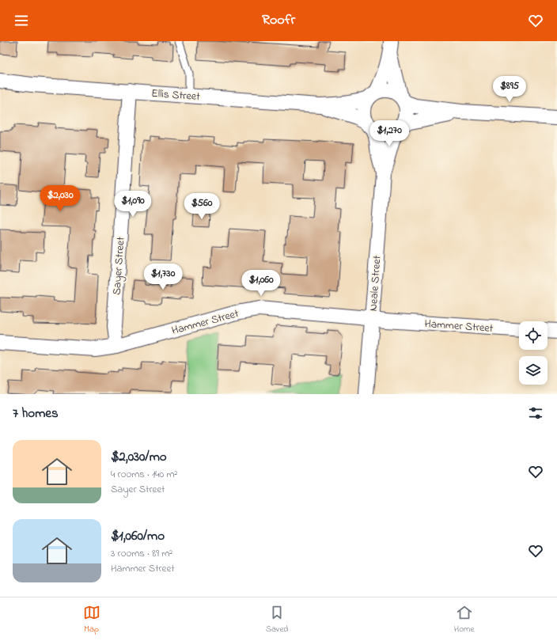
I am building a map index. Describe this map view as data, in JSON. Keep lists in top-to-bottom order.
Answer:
{
  "streets": {
    "street": [
      "Ellis Street",
      "Sayer Street",
      "Neale Street",
      "Hammer Street"
    ]
  },
  "crossings": [
    ["Ellis Street", "Sayer Street"],
    ["Ellis Street", "Neale Street"],
    ["Sayer Street", "Hammer Street"],
    ["Neale Street", "Hammer Street"]
  ],
  "page": {
    "header": "Roofr",
    "price": [
      "$895",
      "$1,270",
      "$2,030",
      "$1,090",
      "$560",
      "$1,730",
      "$1,060"
    ],
    "heading": "7 homes",
    "list": [
      {
        "name": "$2,030/mo",
        "note": "4 rooms · 140 m² · Sayer Street"
      },
      {
        "name": "$1,060/mo",
        "note": "3 rooms · 89 m² · Hammer Street"
      }
    ],
    "tabs": ["Map", "Saved", "Home"]
  }
}
